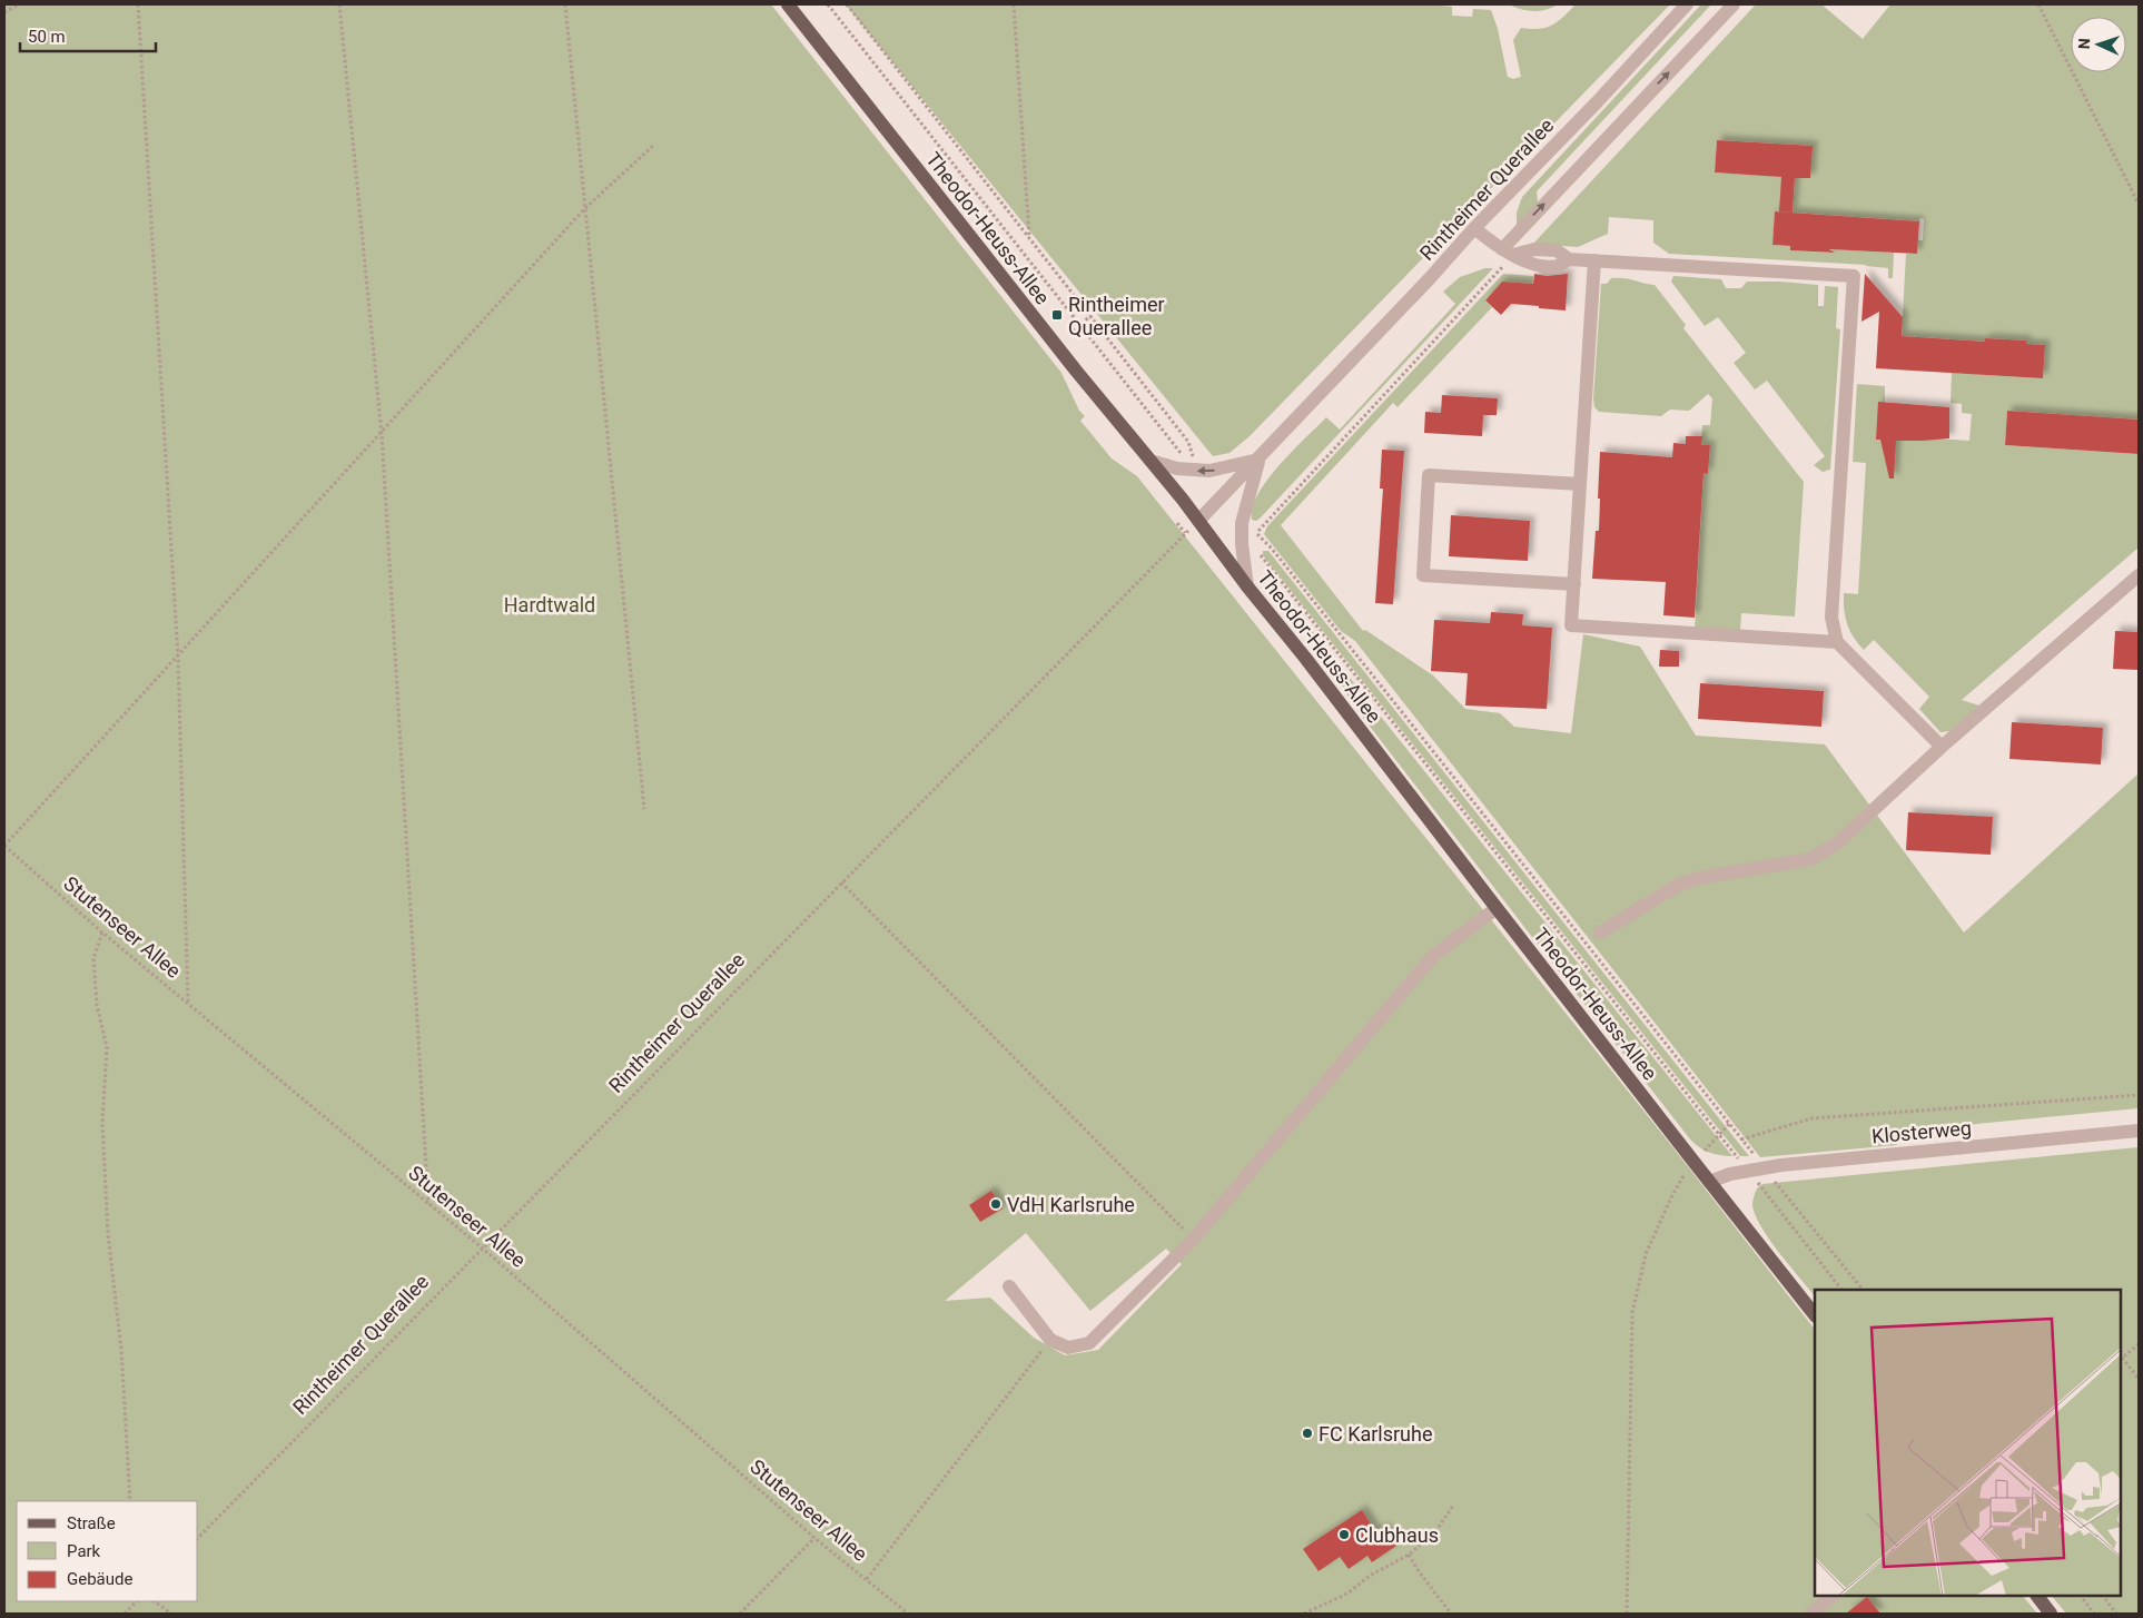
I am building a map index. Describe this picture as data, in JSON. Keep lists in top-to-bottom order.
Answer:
{
  "streets": {
    "main road": ["Theodor-Heuss-Allee"],
    "street": ["Rintheimer Querallee", "Klosterweg"],
    "path": ["Stutenseer Allee"]
  },
  "crossings": [
    ["Rintheimer Querallee", "Theodor-Heuss-Allee"],
    ["Rintheimer Querallee", "Stutenseer Allee"],
    ["Theodor-Heuss-Allee", "Klosterweg"]
  ],
  "parks": ["Hardtwald"],
  "places": {
    "transit": ["Rintheimer Querallee"],
    "other": ["VdH Karlsruhe", "FC Karlsruhe", "Clubhaus"]
  },
  "legend": ["Straße", "Park", "Gebäude"],
  "scale_bar": "50 m",
  "north": "left"
}
